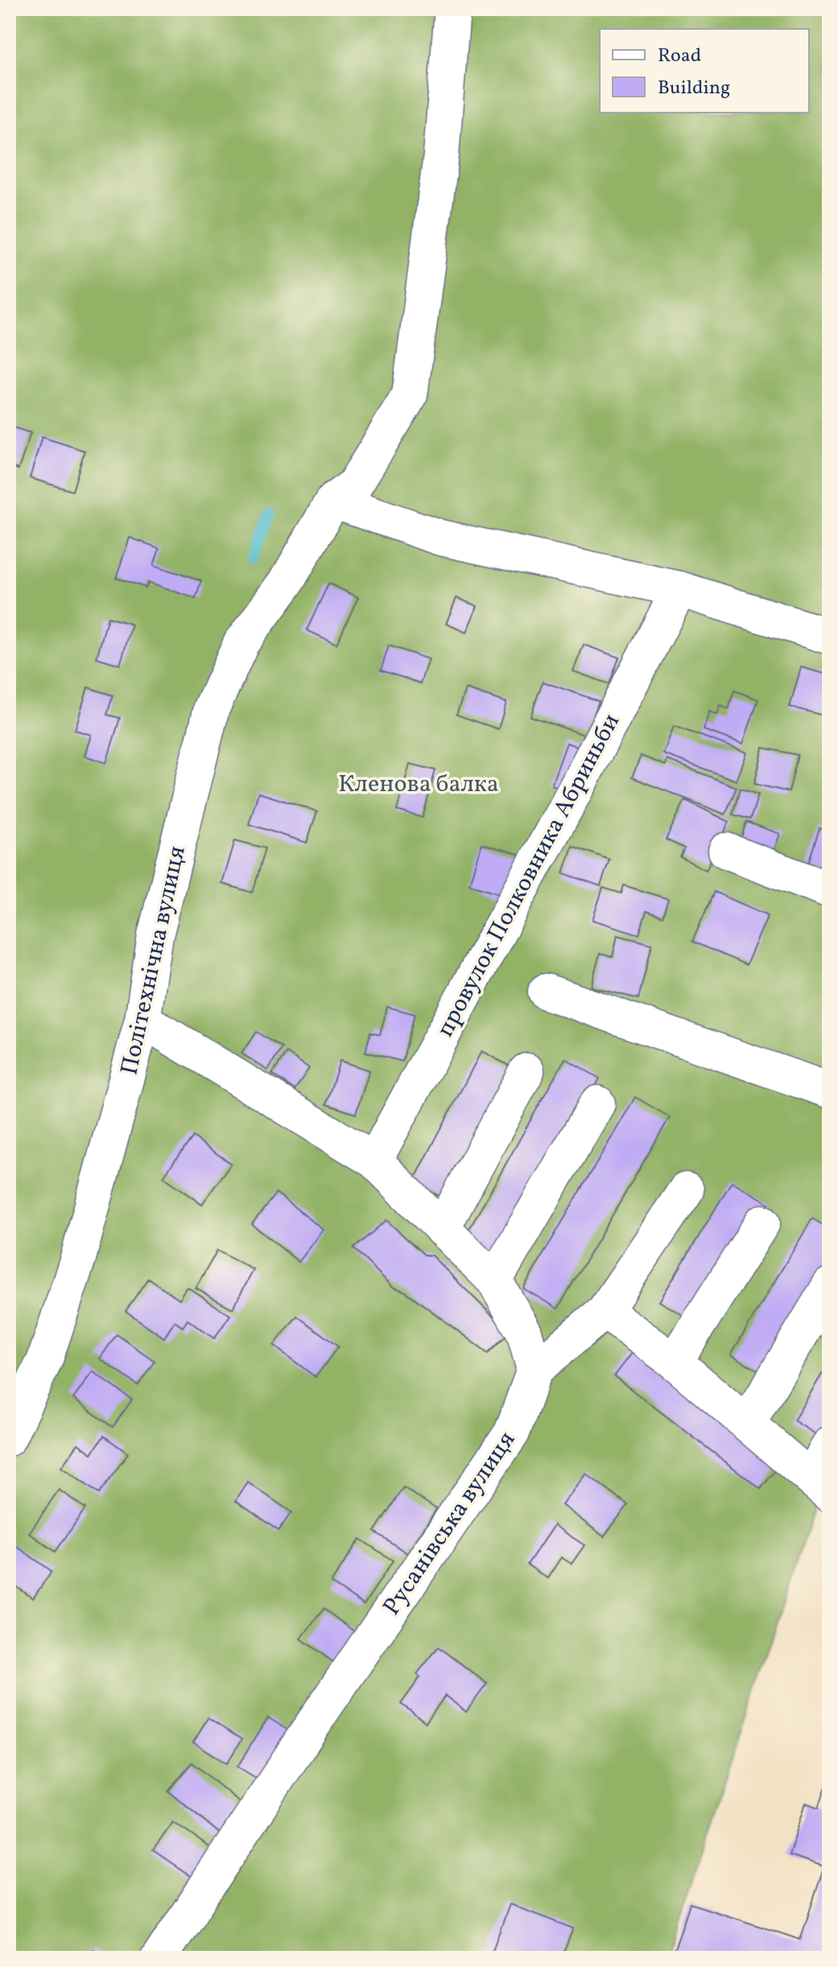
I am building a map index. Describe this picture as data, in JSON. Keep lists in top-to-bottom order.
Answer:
{
  "streets": {
    "street": ["провулок Полковника Абриньби", "Політехнічна вулиця", "Русанівська вулиця"]
  },
  "parks": ["Кленова балка"],
  "legend": ["Road", "Building"]
}
